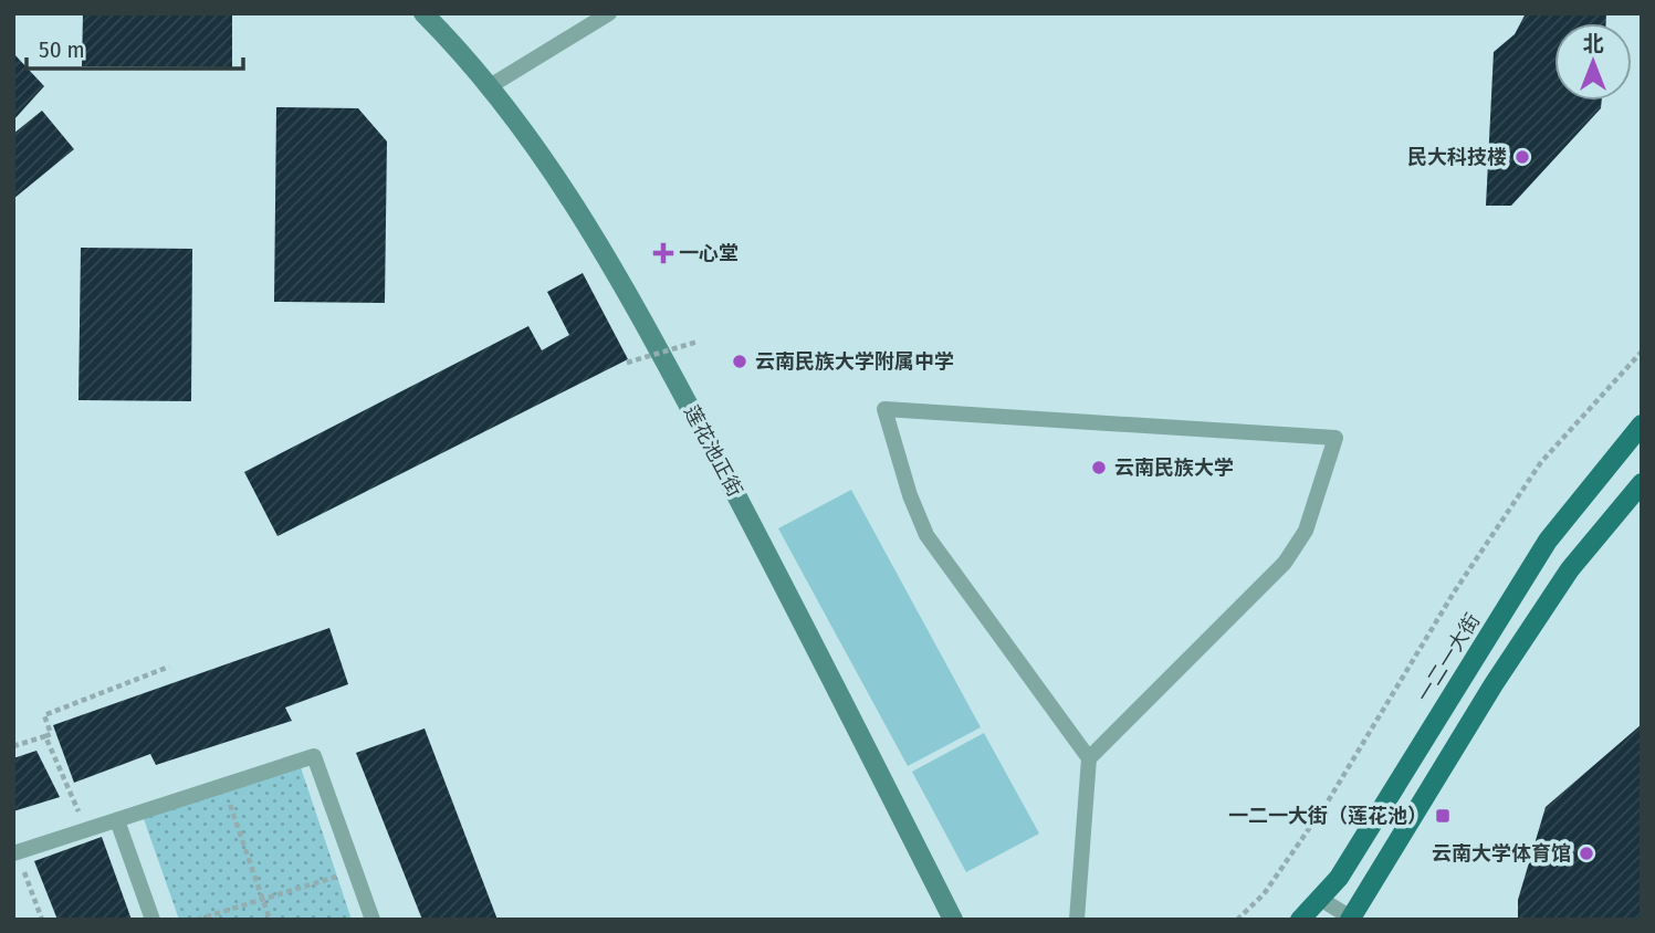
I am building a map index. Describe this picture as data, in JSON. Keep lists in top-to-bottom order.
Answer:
{
  "streets": {
    "main road": ["莲花池正街", "一二一大街"]
  },
  "places": {
    "other": [
      "民大科技楼",
      "云南民族大学附属中学",
      "云南民族大学",
      "云南大学体育馆"
    ],
    "health": ["一心堂"],
    "transit": ["一二一大街（莲花池）"]
  },
  "scale_bar": "50 m",
  "north": "top"
}
